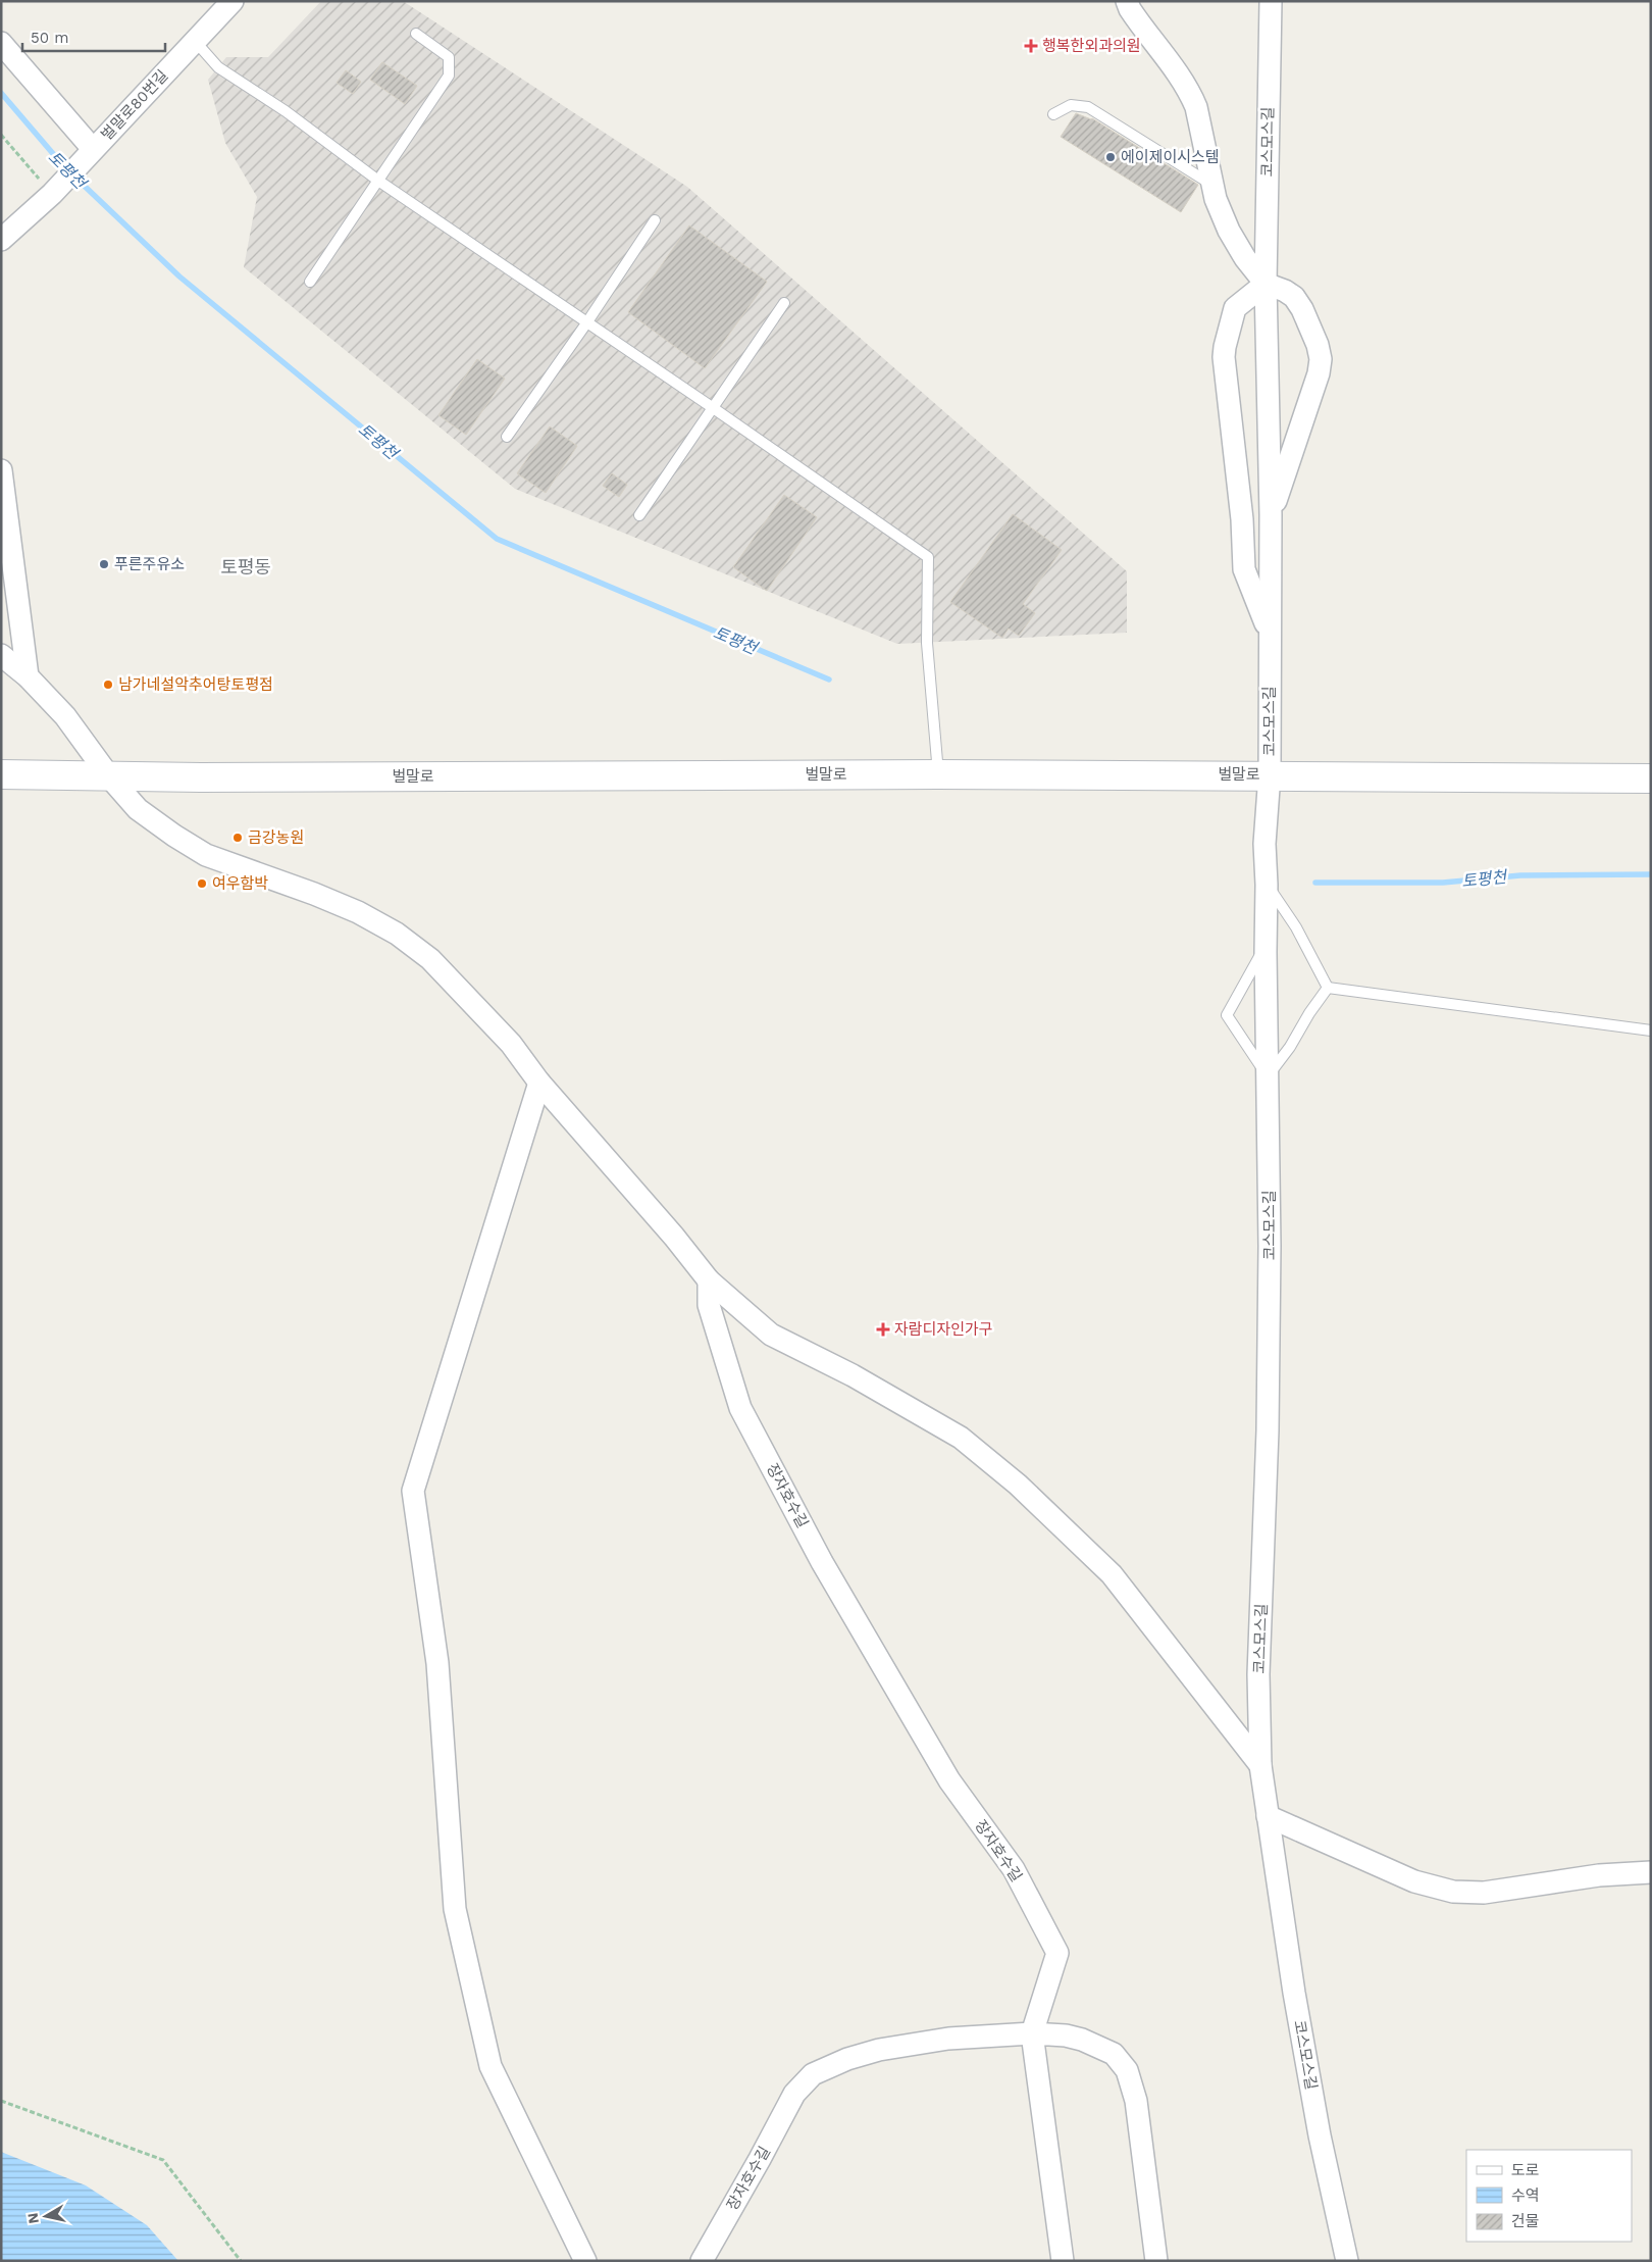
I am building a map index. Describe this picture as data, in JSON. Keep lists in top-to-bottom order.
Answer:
{
  "streets": {
    "street": [
      "벌말로80번길",
      "코스모스길",
      "벌말로",
      "장자호수길"
    ]
  },
  "crossings": [
    ["코스모스길", "벌말로"]
  ],
  "districts": ["토평동"],
  "water": ["토평천"],
  "places": {
    "health": ["행복한외과의원", "자람디자인가구"],
    "other": [
      "에이제이시스템",
      "푸른주유소",
      "남가네설악추어탕토평점",
      "금강농원",
      "여우함박"
    ]
  },
  "legend": ["도로", "수역", "건물"],
  "scale_bar": "50 m",
  "north": "left"
}
